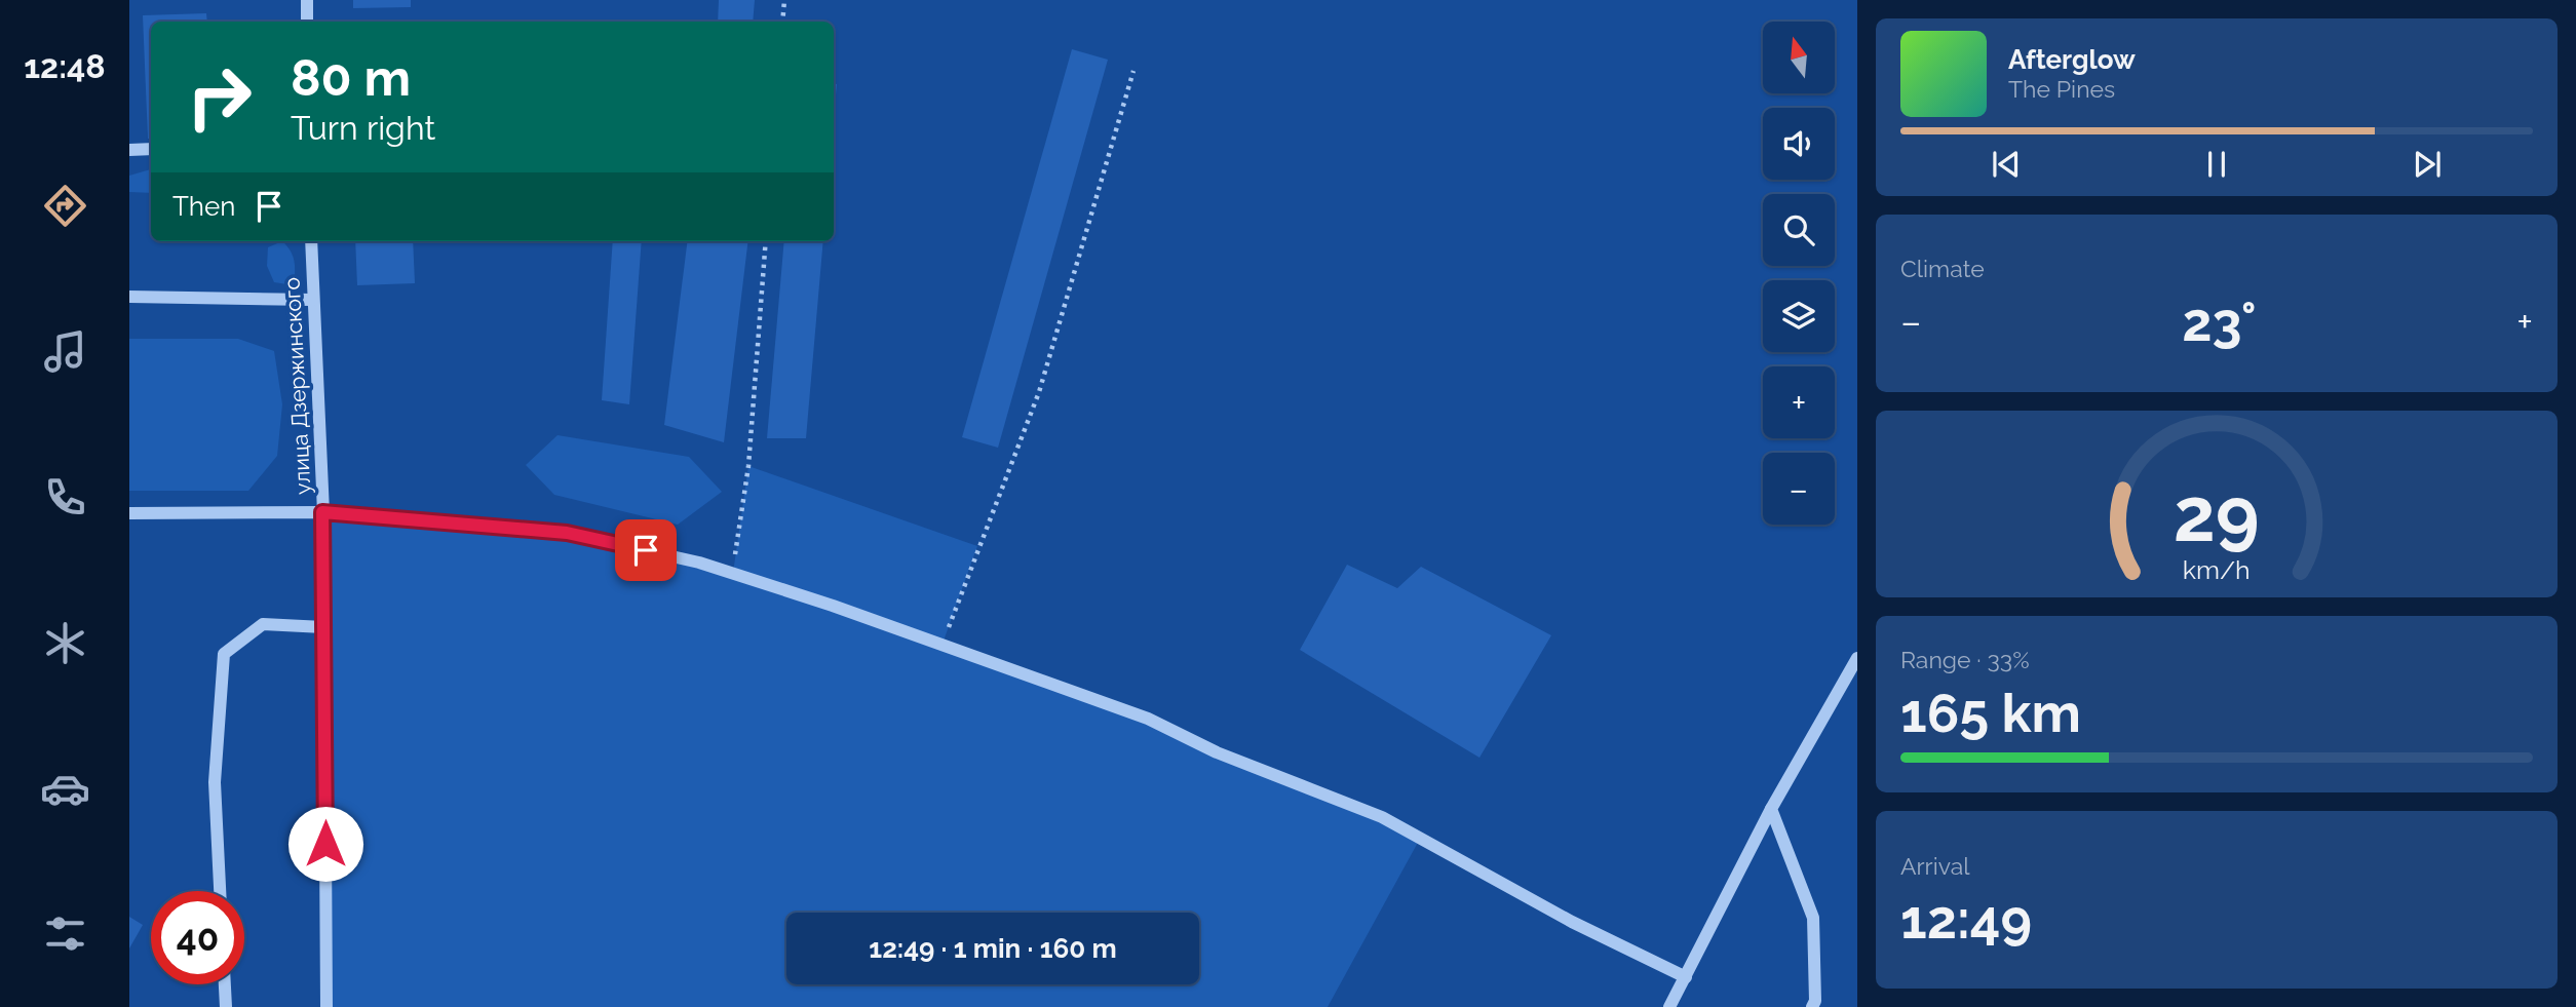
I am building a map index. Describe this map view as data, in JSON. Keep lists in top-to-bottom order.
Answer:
{
  "streets": {
    "street": ["улица Дзержинского"]
  },
  "north": "top",
  "page": {
    "tabs": "12:48",
    "map_buttons": ["+", "−"],
    "turn": ["80 m", "Turn right"],
    "song": ["Afterglow", "The Pines"],
    "then": "Then",
    "tile": [
      "Climate",
      ["Range · 33%", "165 km"],
      ["Arrival", "12:49"]
    ],
    "heat": ["−", "23°", "+"],
    "limit": "40",
    "trip": "12:49 · 1 min · 160 m",
    "gauge": ["29", "km/h"]
  }
}
